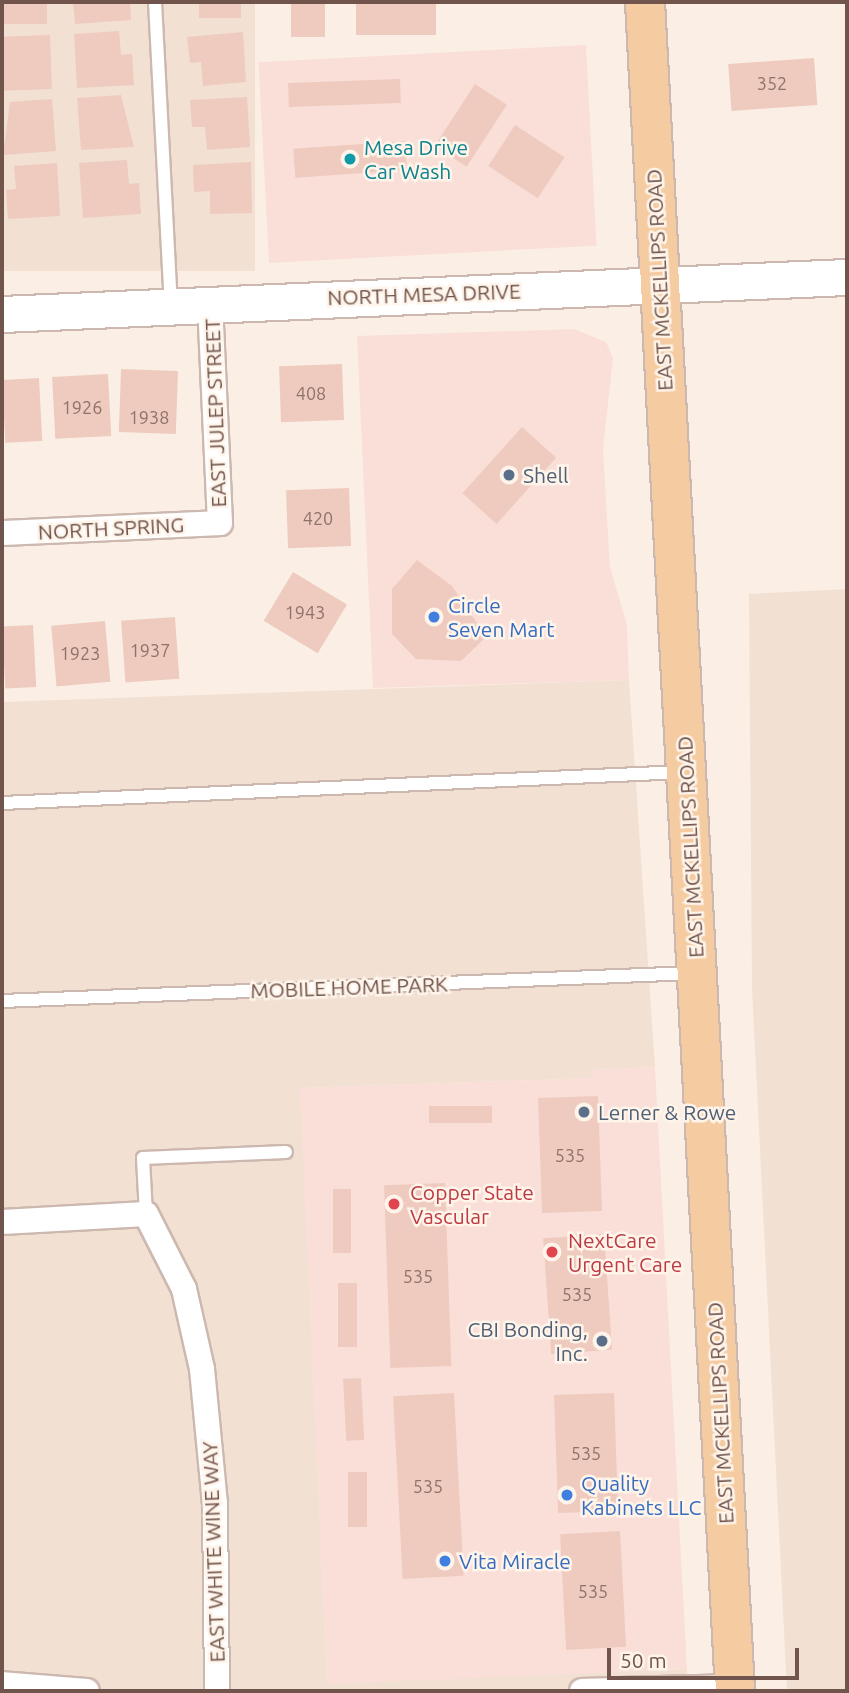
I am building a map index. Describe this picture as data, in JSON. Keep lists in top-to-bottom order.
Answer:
{
  "streets": {
    "main road": ["EAST MCKELLIPS ROAD", "NORTH MESA DRIVE"],
    "street": ["EAST JULEP STREET", "NORTH SPRING", "EAST WHITE WINE WAY"],
    "lane": ["MOBILE HOME PARK"]
  },
  "crossings": [
    ["EAST MCKELLIPS ROAD", "NORTH MESA DRIVE"],
    ["EAST MCKELLIPS ROAD", "MOBILE HOME PARK"],
    ["NORTH MESA DRIVE", "EAST JULEP STREET"],
    ["EAST JULEP STREET", "NORTH SPRING"]
  ],
  "places": [
    "Mesa Drive Car Wash",
    "Shell",
    "Circle Seven Mart",
    "Lerner & Rowe",
    "Copper State Vascular",
    "NextCare Urgent Care",
    "CBI Bonding, Inc.",
    "Quality Kabinets LLC",
    "Vita Miracle"
  ],
  "house_numbers": [
    "352",
    "408",
    "1926",
    "1938",
    "420",
    "1943",
    "1937",
    "1923",
    "535",
    "535",
    "535",
    "535",
    "535",
    "535"
  ],
  "scale_bar": "50 m"
}
